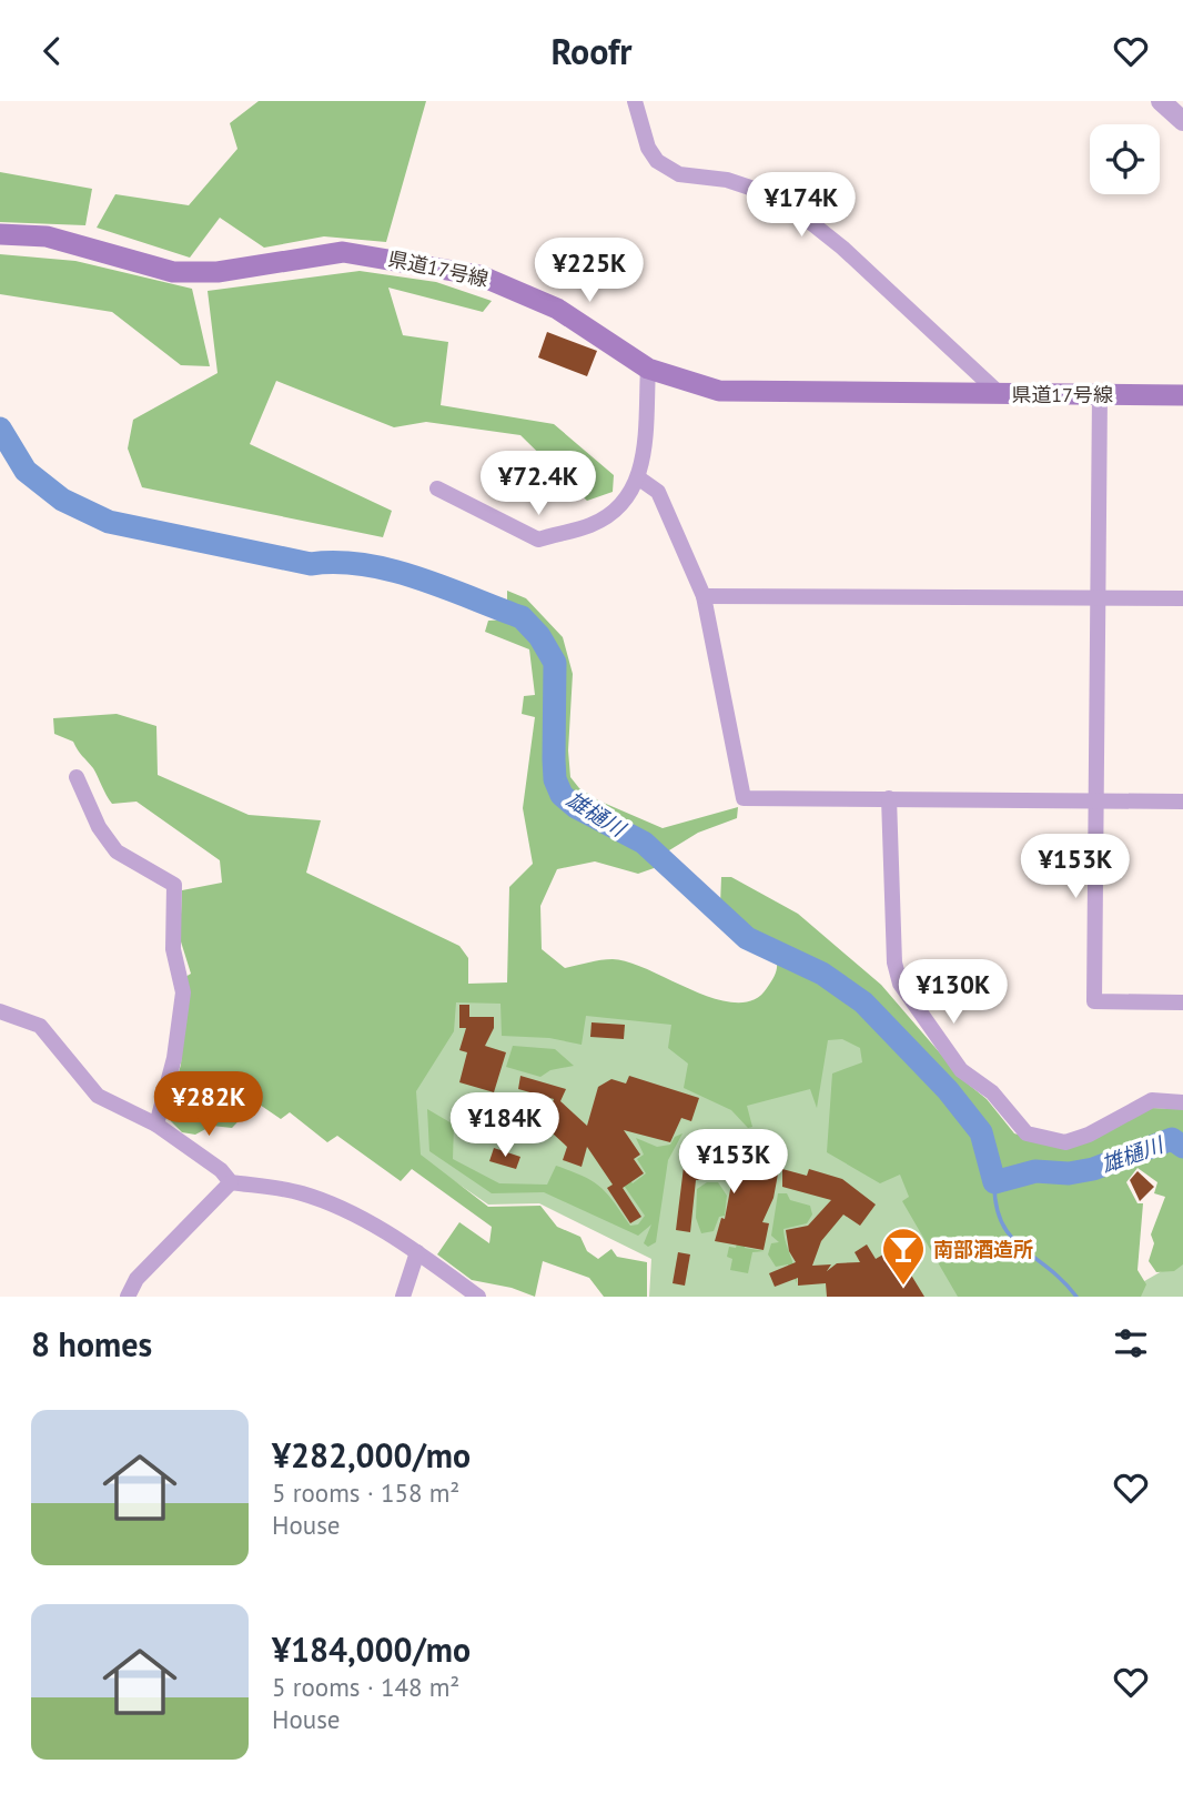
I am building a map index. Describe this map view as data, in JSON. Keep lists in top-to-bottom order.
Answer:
{
  "streets": {
    "main road": ["県道17号線"]
  },
  "water": ["雄樋川"],
  "places": {
    "bar": ["南部酒造所"]
  },
  "page": {
    "header": "Roofr",
    "price": [
      "¥174K",
      "¥225K",
      "¥72.4K",
      "¥153K",
      "¥130K",
      "¥282K",
      "¥184K",
      "¥153K"
    ],
    "heading": "8 homes",
    "list": [
      {
        "name": "¥282,000/mo",
        "note": "5 rooms · 158 m² · House"
      },
      {
        "name": "¥184,000/mo",
        "note": "5 rooms · 148 m² · House"
      }
    ]
  }
}
